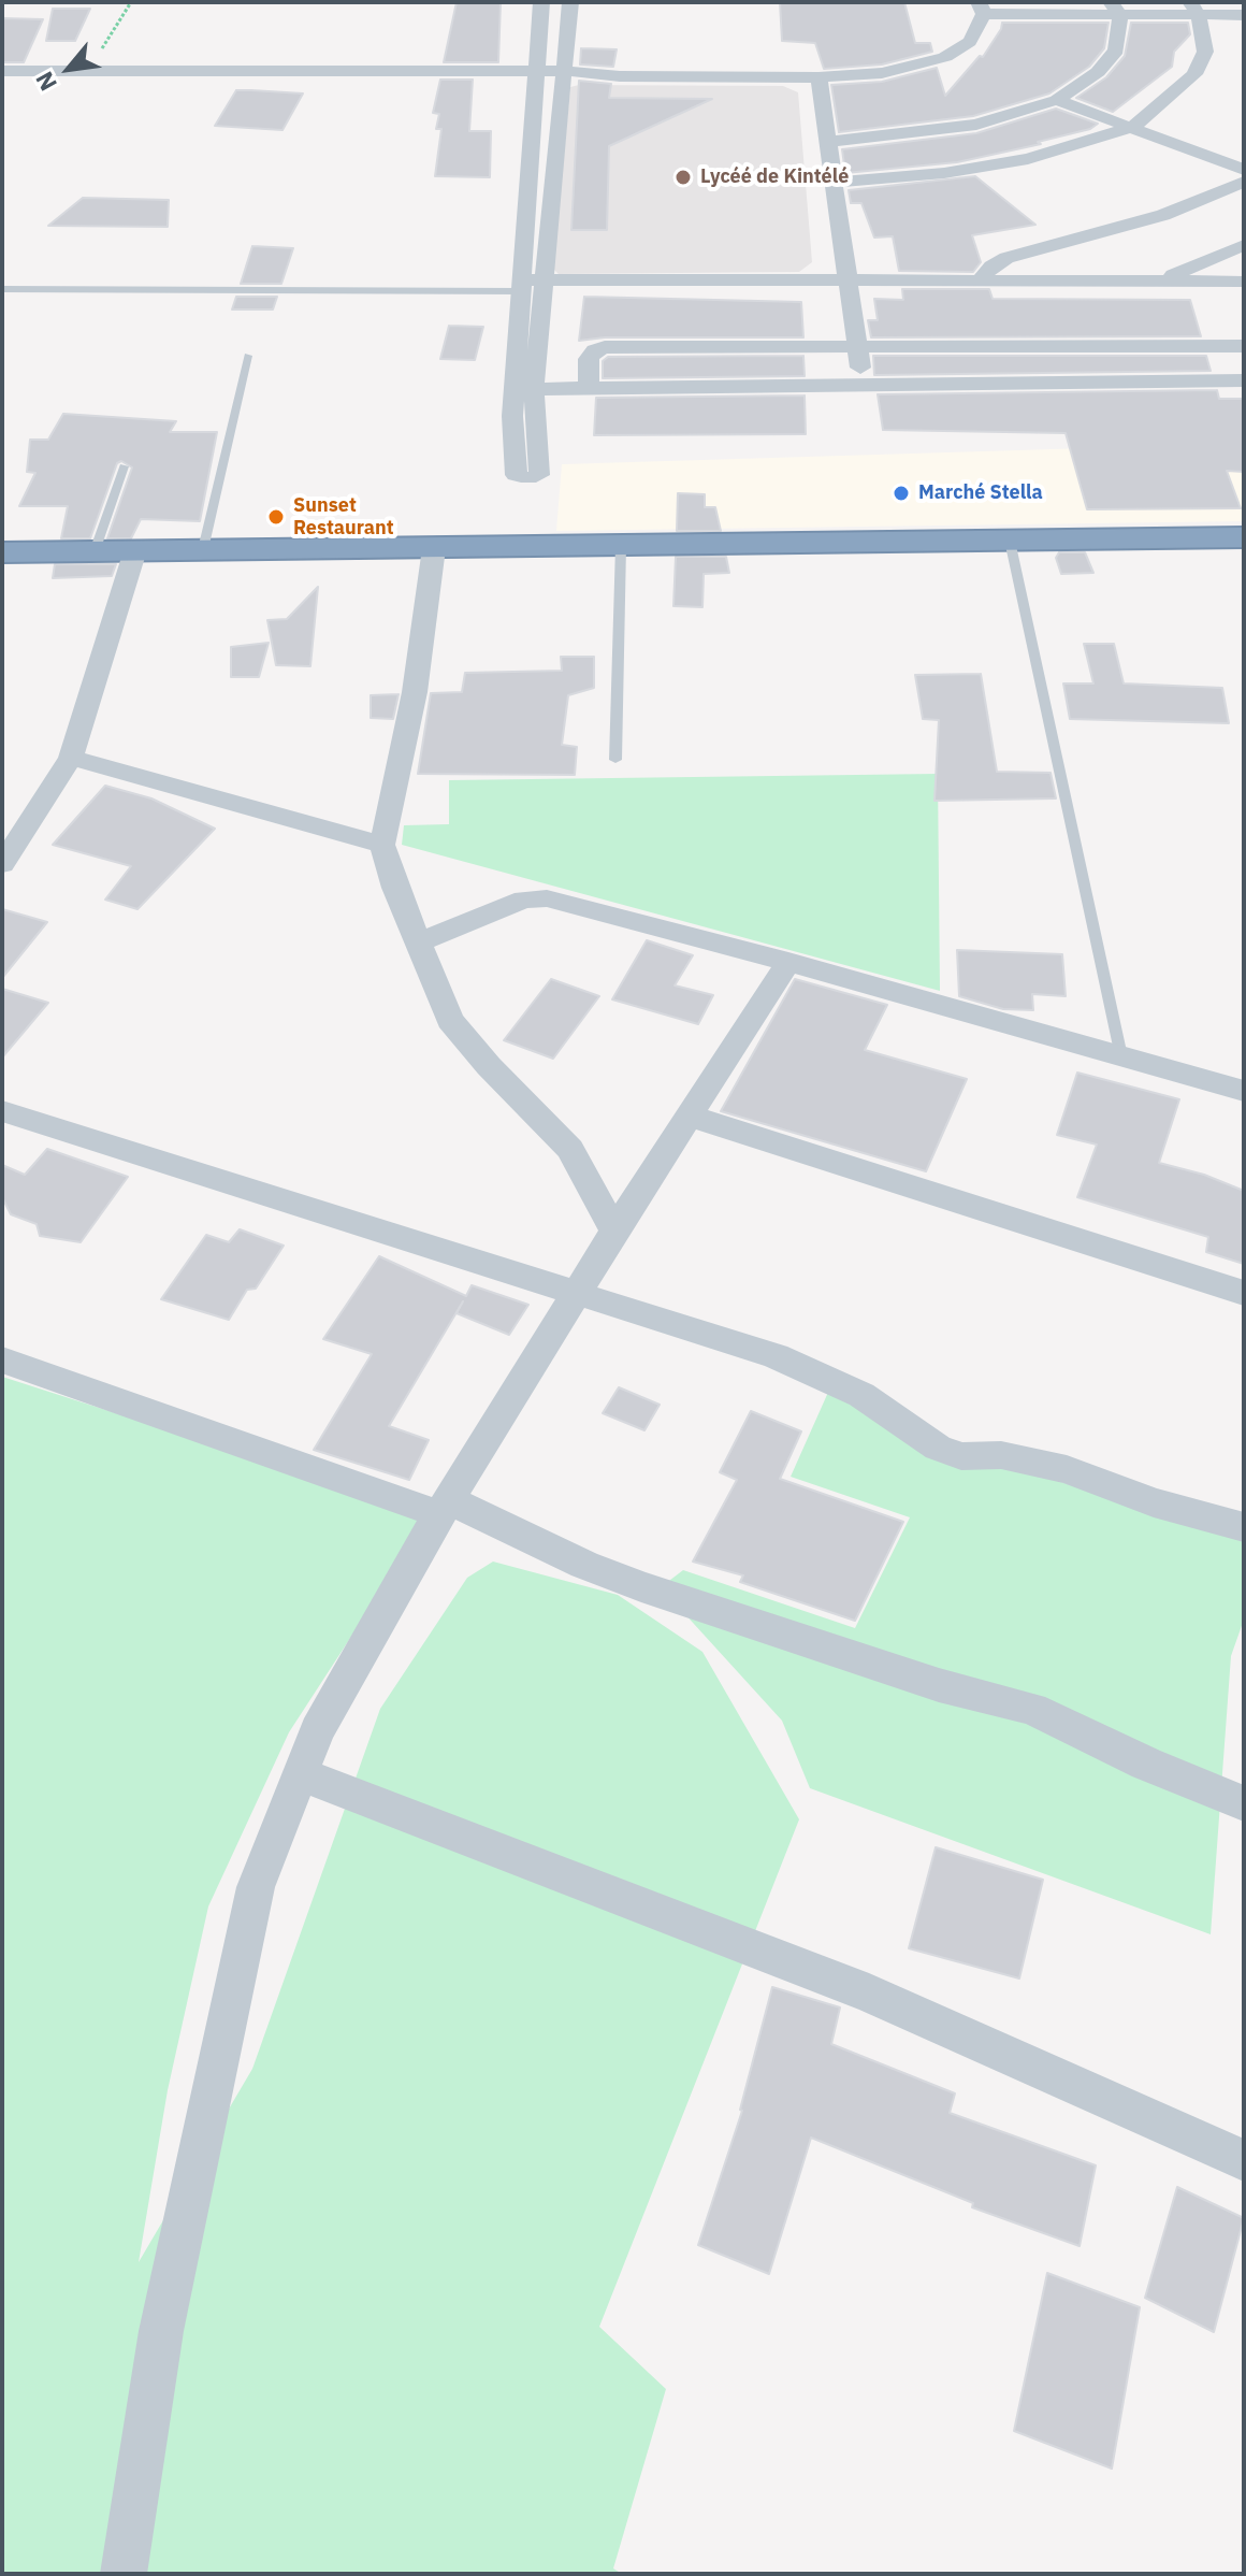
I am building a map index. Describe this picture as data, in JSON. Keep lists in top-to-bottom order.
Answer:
{
  "places": ["Lycéé de Kintélé", "Marché Stella", "Sunset Restaurant"],
  "north": "bottom left"
}
